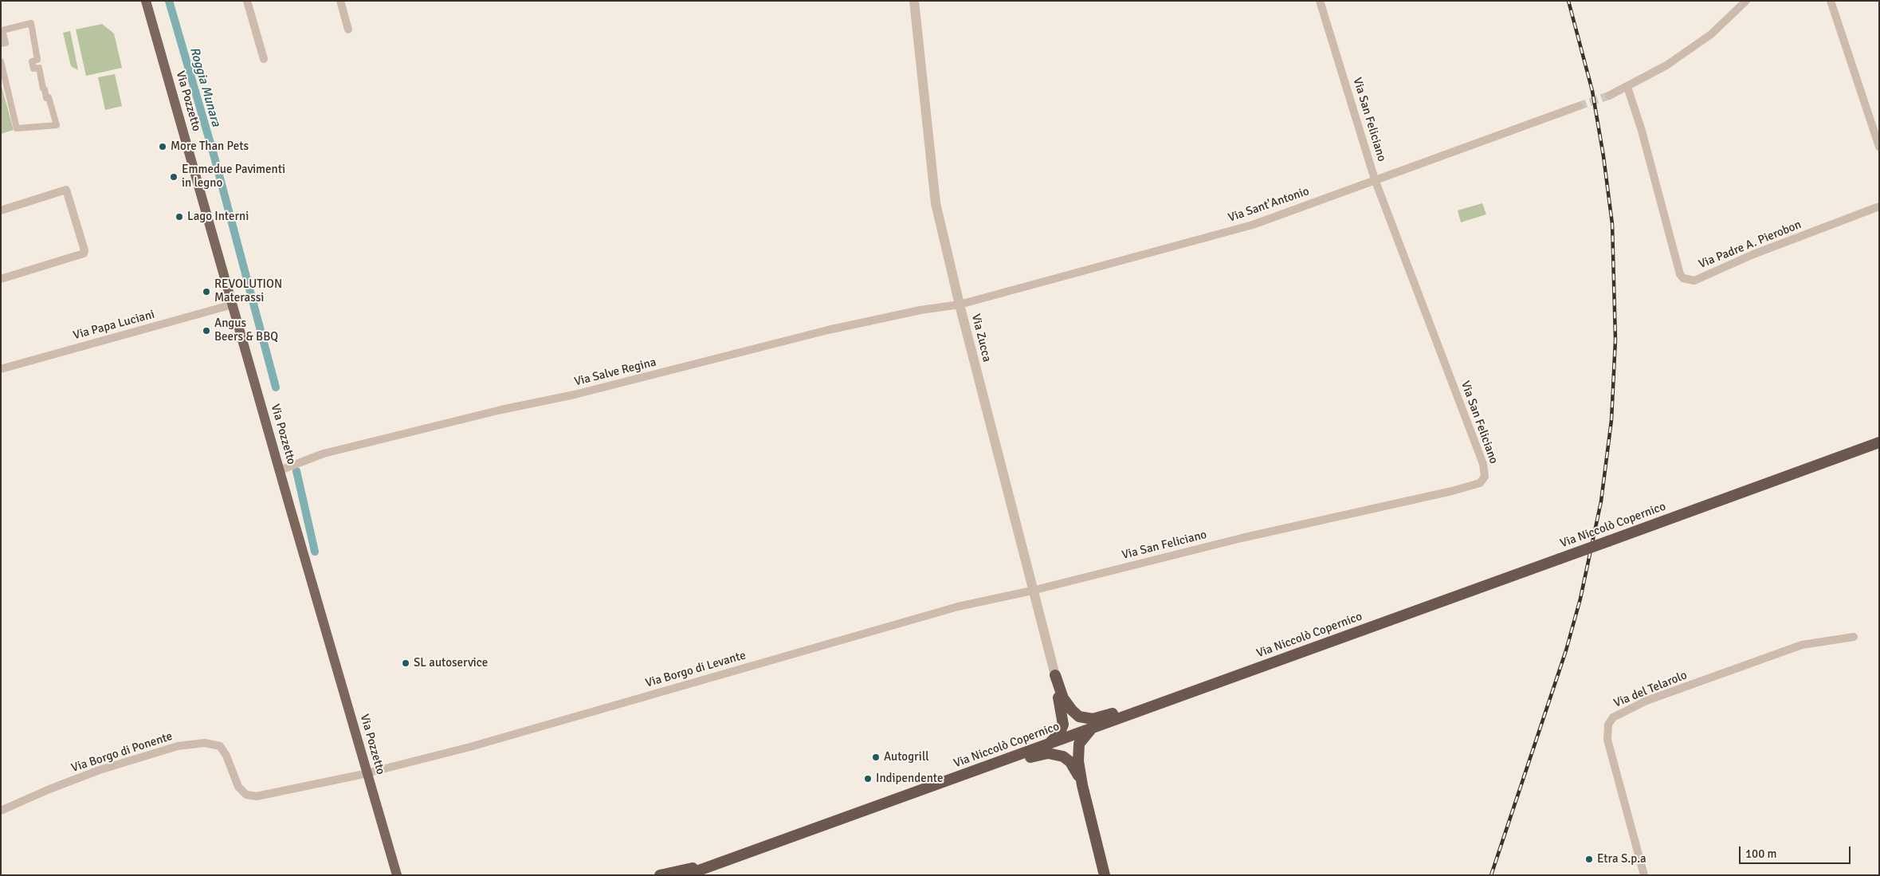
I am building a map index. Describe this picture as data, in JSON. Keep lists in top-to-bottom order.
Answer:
{
  "streets": {
    "highway": ["Via Niccolò Copernico"],
    "main road": ["Via Pozzetto"],
    "street": [
      "Via San Feliciano",
      "Via Sant'Antonio",
      "Via Padre A. Pierobon",
      "Via Papa Luciani",
      "Via Zucca",
      "Via Salve Regina",
      "Via Borgo di Levante",
      "Via del Telarolo",
      "Via Borgo di Ponente"
    ]
  },
  "crossings": [
    ["Via Pozzetto", "Via Papa Luciani"],
    ["Via Pozzetto", "Via Salve Regina"],
    ["Via Pozzetto", "Via Borgo di Levante"],
    ["Via Pozzetto", "Via Borgo di Ponente"],
    ["Via San Feliciano", "Via Sant'Antonio"],
    ["Via San Feliciano", "Via Zucca"],
    ["Via San Feliciano", "Via Borgo di Levante"],
    ["Via Sant'Antonio", "Via Zucca"],
    ["Via Sant'Antonio", "Via Salve Regina"],
    ["Via Zucca", "Via Salve Regina"],
    ["Via Zucca", "Via Borgo di Levante"],
    ["Via Borgo di Levante", "Via Borgo di Ponente"]
  ],
  "water": ["Roggia Munara"],
  "places": [
    "More Than Pets",
    "Emmedue Pavimenti in legno",
    "Lago Interni",
    "REVOLUTION Materassi",
    "Angus Beers & BBQ",
    "SL autoservice",
    "Autogrill",
    "Indipendente",
    "Etra S.p.a"
  ],
  "scale_bar": "100 m"
}
